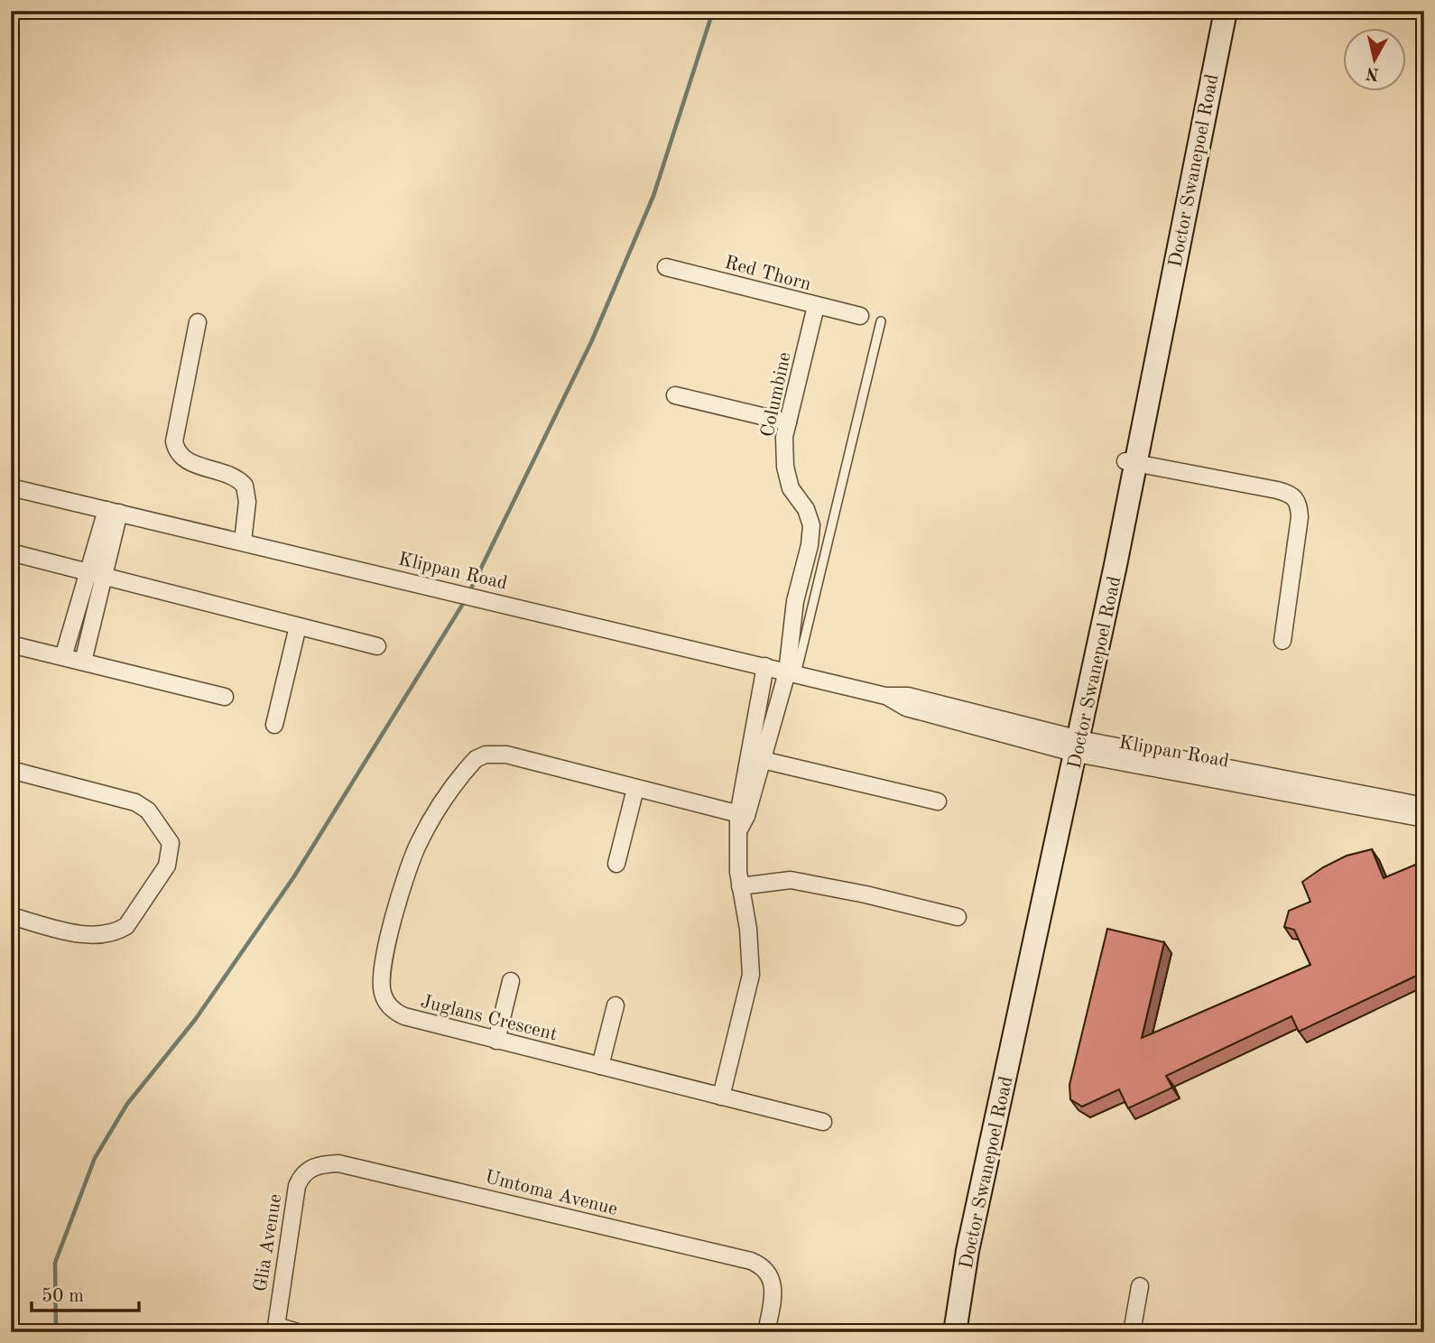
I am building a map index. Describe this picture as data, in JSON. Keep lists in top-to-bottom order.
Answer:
{
  "streets": {
    "main road": ["Doctor Swanepoel Road"],
    "street": [
      "Red Thorn",
      "Columbine",
      "Klippan Road",
      "Juglans Crescent",
      "Umtoma Avenue",
      "Glia Avenue"
    ]
  },
  "crossings": [
    ["Doctor Swanepoel Road", "Klippan Road"],
    ["Red Thorn", "Columbine"],
    ["Columbine", "Klippan Road"],
    ["Columbine", "Juglans Crescent"],
    ["Umtoma Avenue", "Glia Avenue"]
  ],
  "scale_bar": "50 m",
  "north": "bottom"
}
